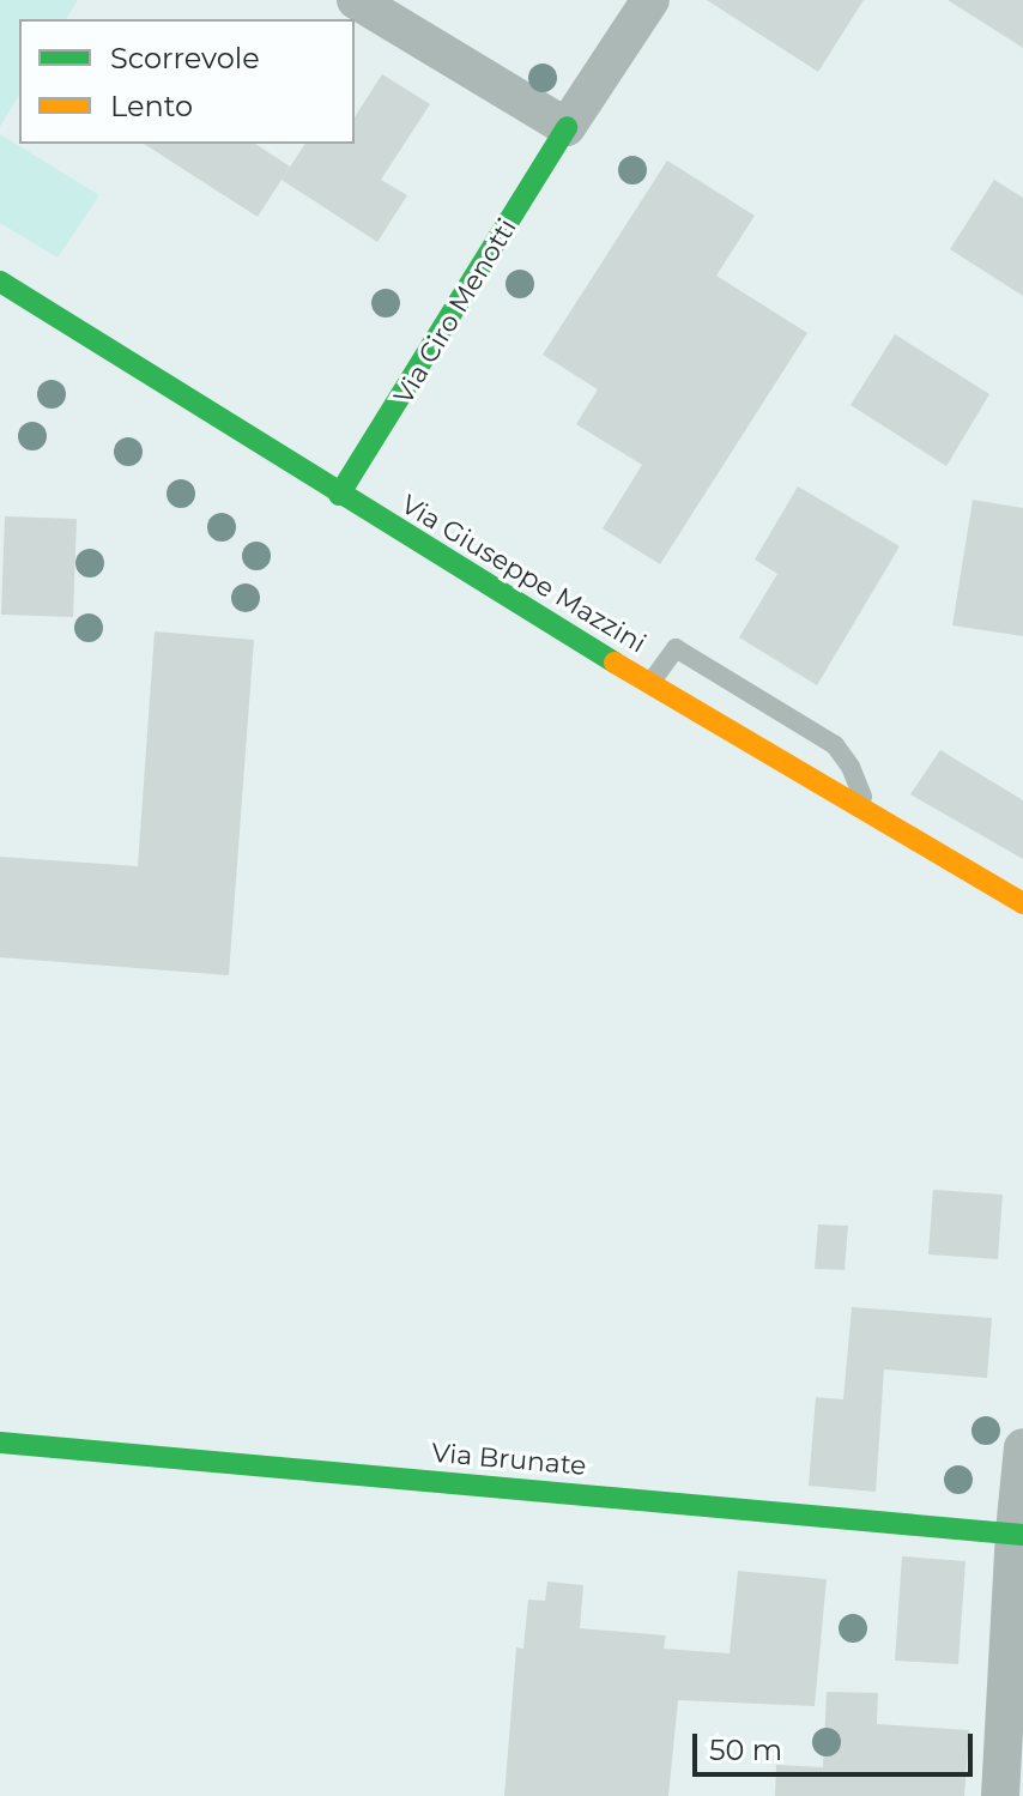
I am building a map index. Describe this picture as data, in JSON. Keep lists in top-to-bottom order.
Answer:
{
  "streets": {
    "street": ["Via Ciro Menotti", "Via Giuseppe Mazzini", "Via Brunate"]
  },
  "crossings": [
    ["Via Ciro Menotti", "Via Giuseppe Mazzini"]
  ],
  "legend": ["Scorrevole", "Lento"],
  "scale_bar": "50 m"
}
